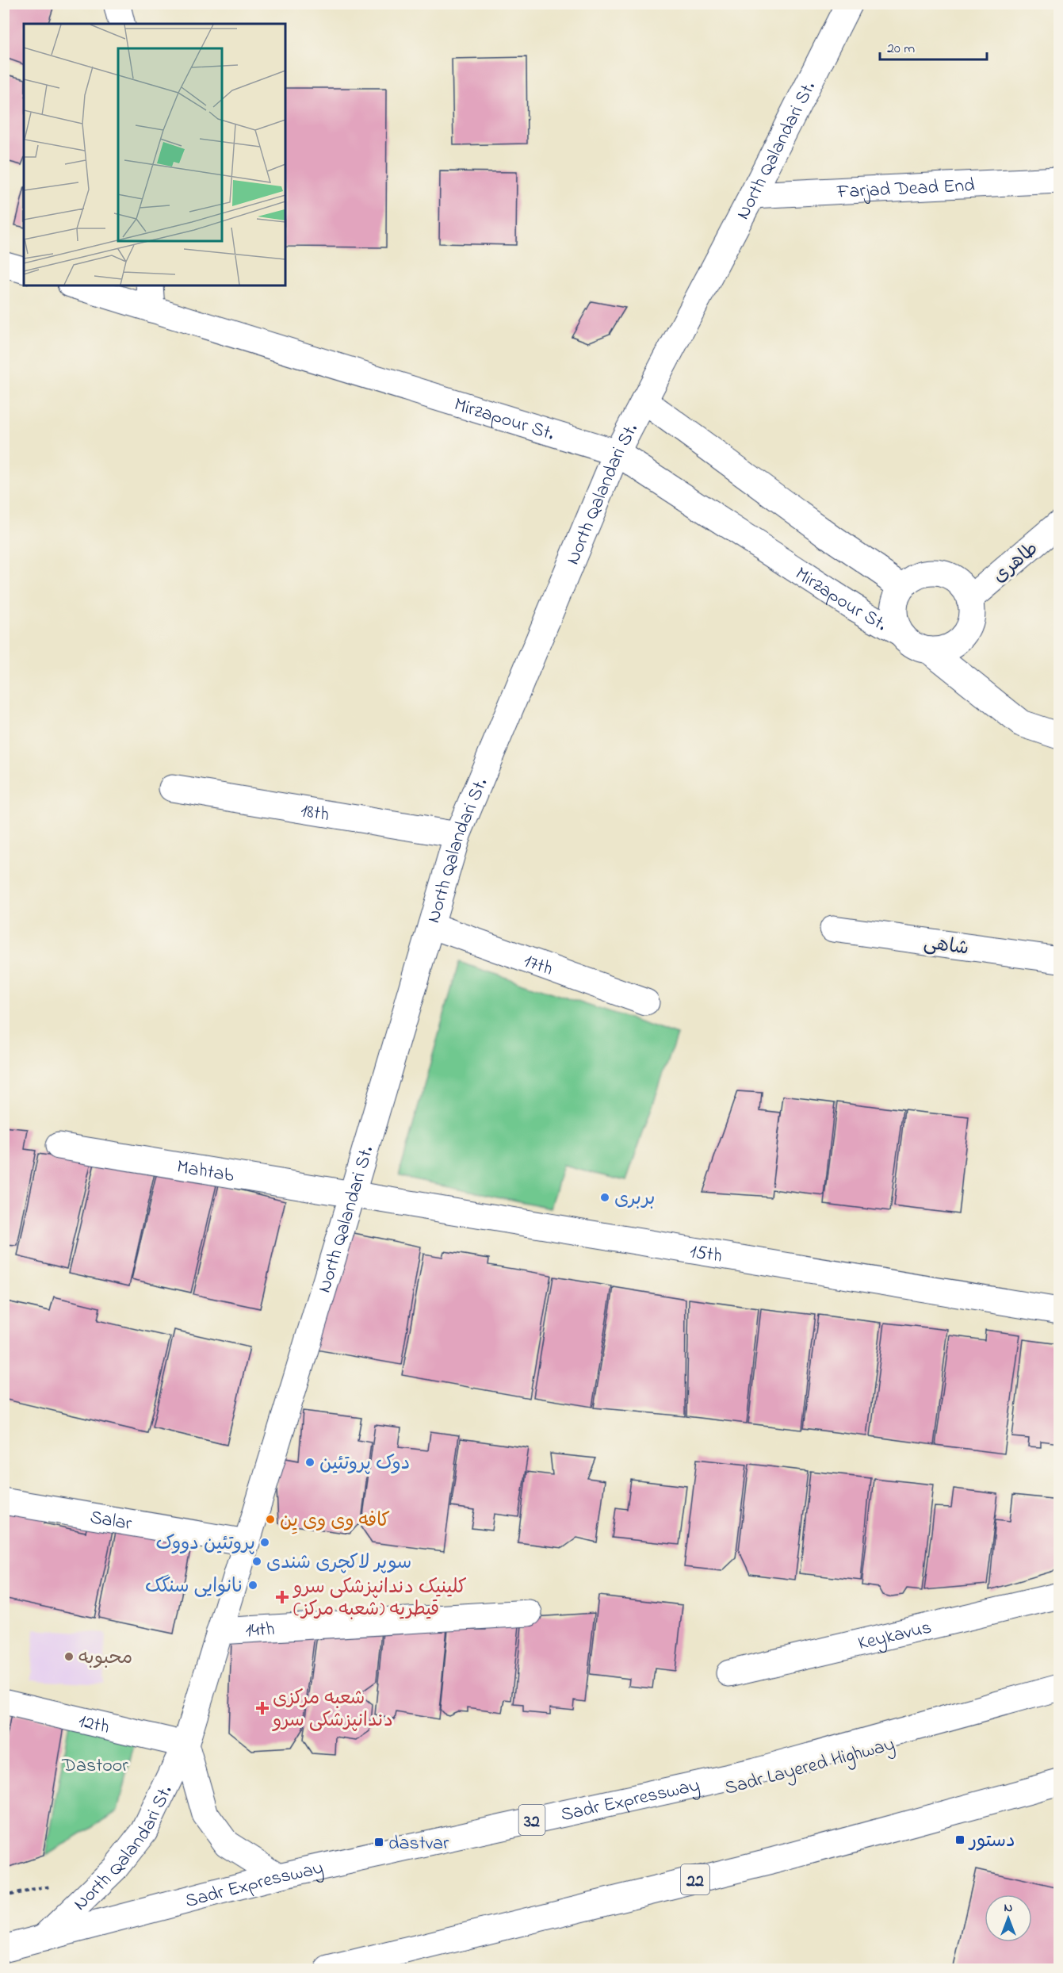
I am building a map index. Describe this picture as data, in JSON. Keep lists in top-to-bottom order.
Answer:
{
  "streets": {
    "main road": [
      "North Qalandari St.",
      "Farjad Dead End",
      "Mirzapour St.",
      "طاهری",
      "18th",
      "شاهی",
      "17th",
      "Mahtab",
      "15th",
      "Salar",
      "14th",
      "Keykavus",
      "12th",
      "Sadr Layered Highway",
      "Sadr Expressway",
      "32",
      "22"
    ]
  },
  "crossings": [
    ["North Qalandari St.", "Farjad Dead End"],
    ["North Qalandari St.", "Mirzapour St."],
    ["North Qalandari St.", "18th"],
    ["North Qalandari St.", "17th"],
    ["North Qalandari St.", "Mahtab"],
    ["North Qalandari St.", "15th"],
    ["North Qalandari St.", "Salar"],
    ["North Qalandari St.", "14th"],
    ["North Qalandari St.", "12th"],
    ["North Qalandari St.", "Sadr Expressway"],
    ["Mirzapour St.", "طاهری"],
    ["Mahtab", "15th"]
  ],
  "parks": ["Dastoor"],
  "places": {
    "other": [
      "بربری",
      "دوک پروتئین",
      "کافه وی وی یِن",
      "پروتئین دووک",
      "سوپر لاکچری شندی",
      "نانوایی سنگک",
      "محبوبه"
    ],
    "health": ["کلینیک دندانپزشکی سرو قیطریه (شعبه مرکز)", "شعبه مرکزی دندانپزشکی سرو"],
    "transit": ["دستور", "dastvar"]
  },
  "scale_bar": "20 m",
  "north": "top"
}
